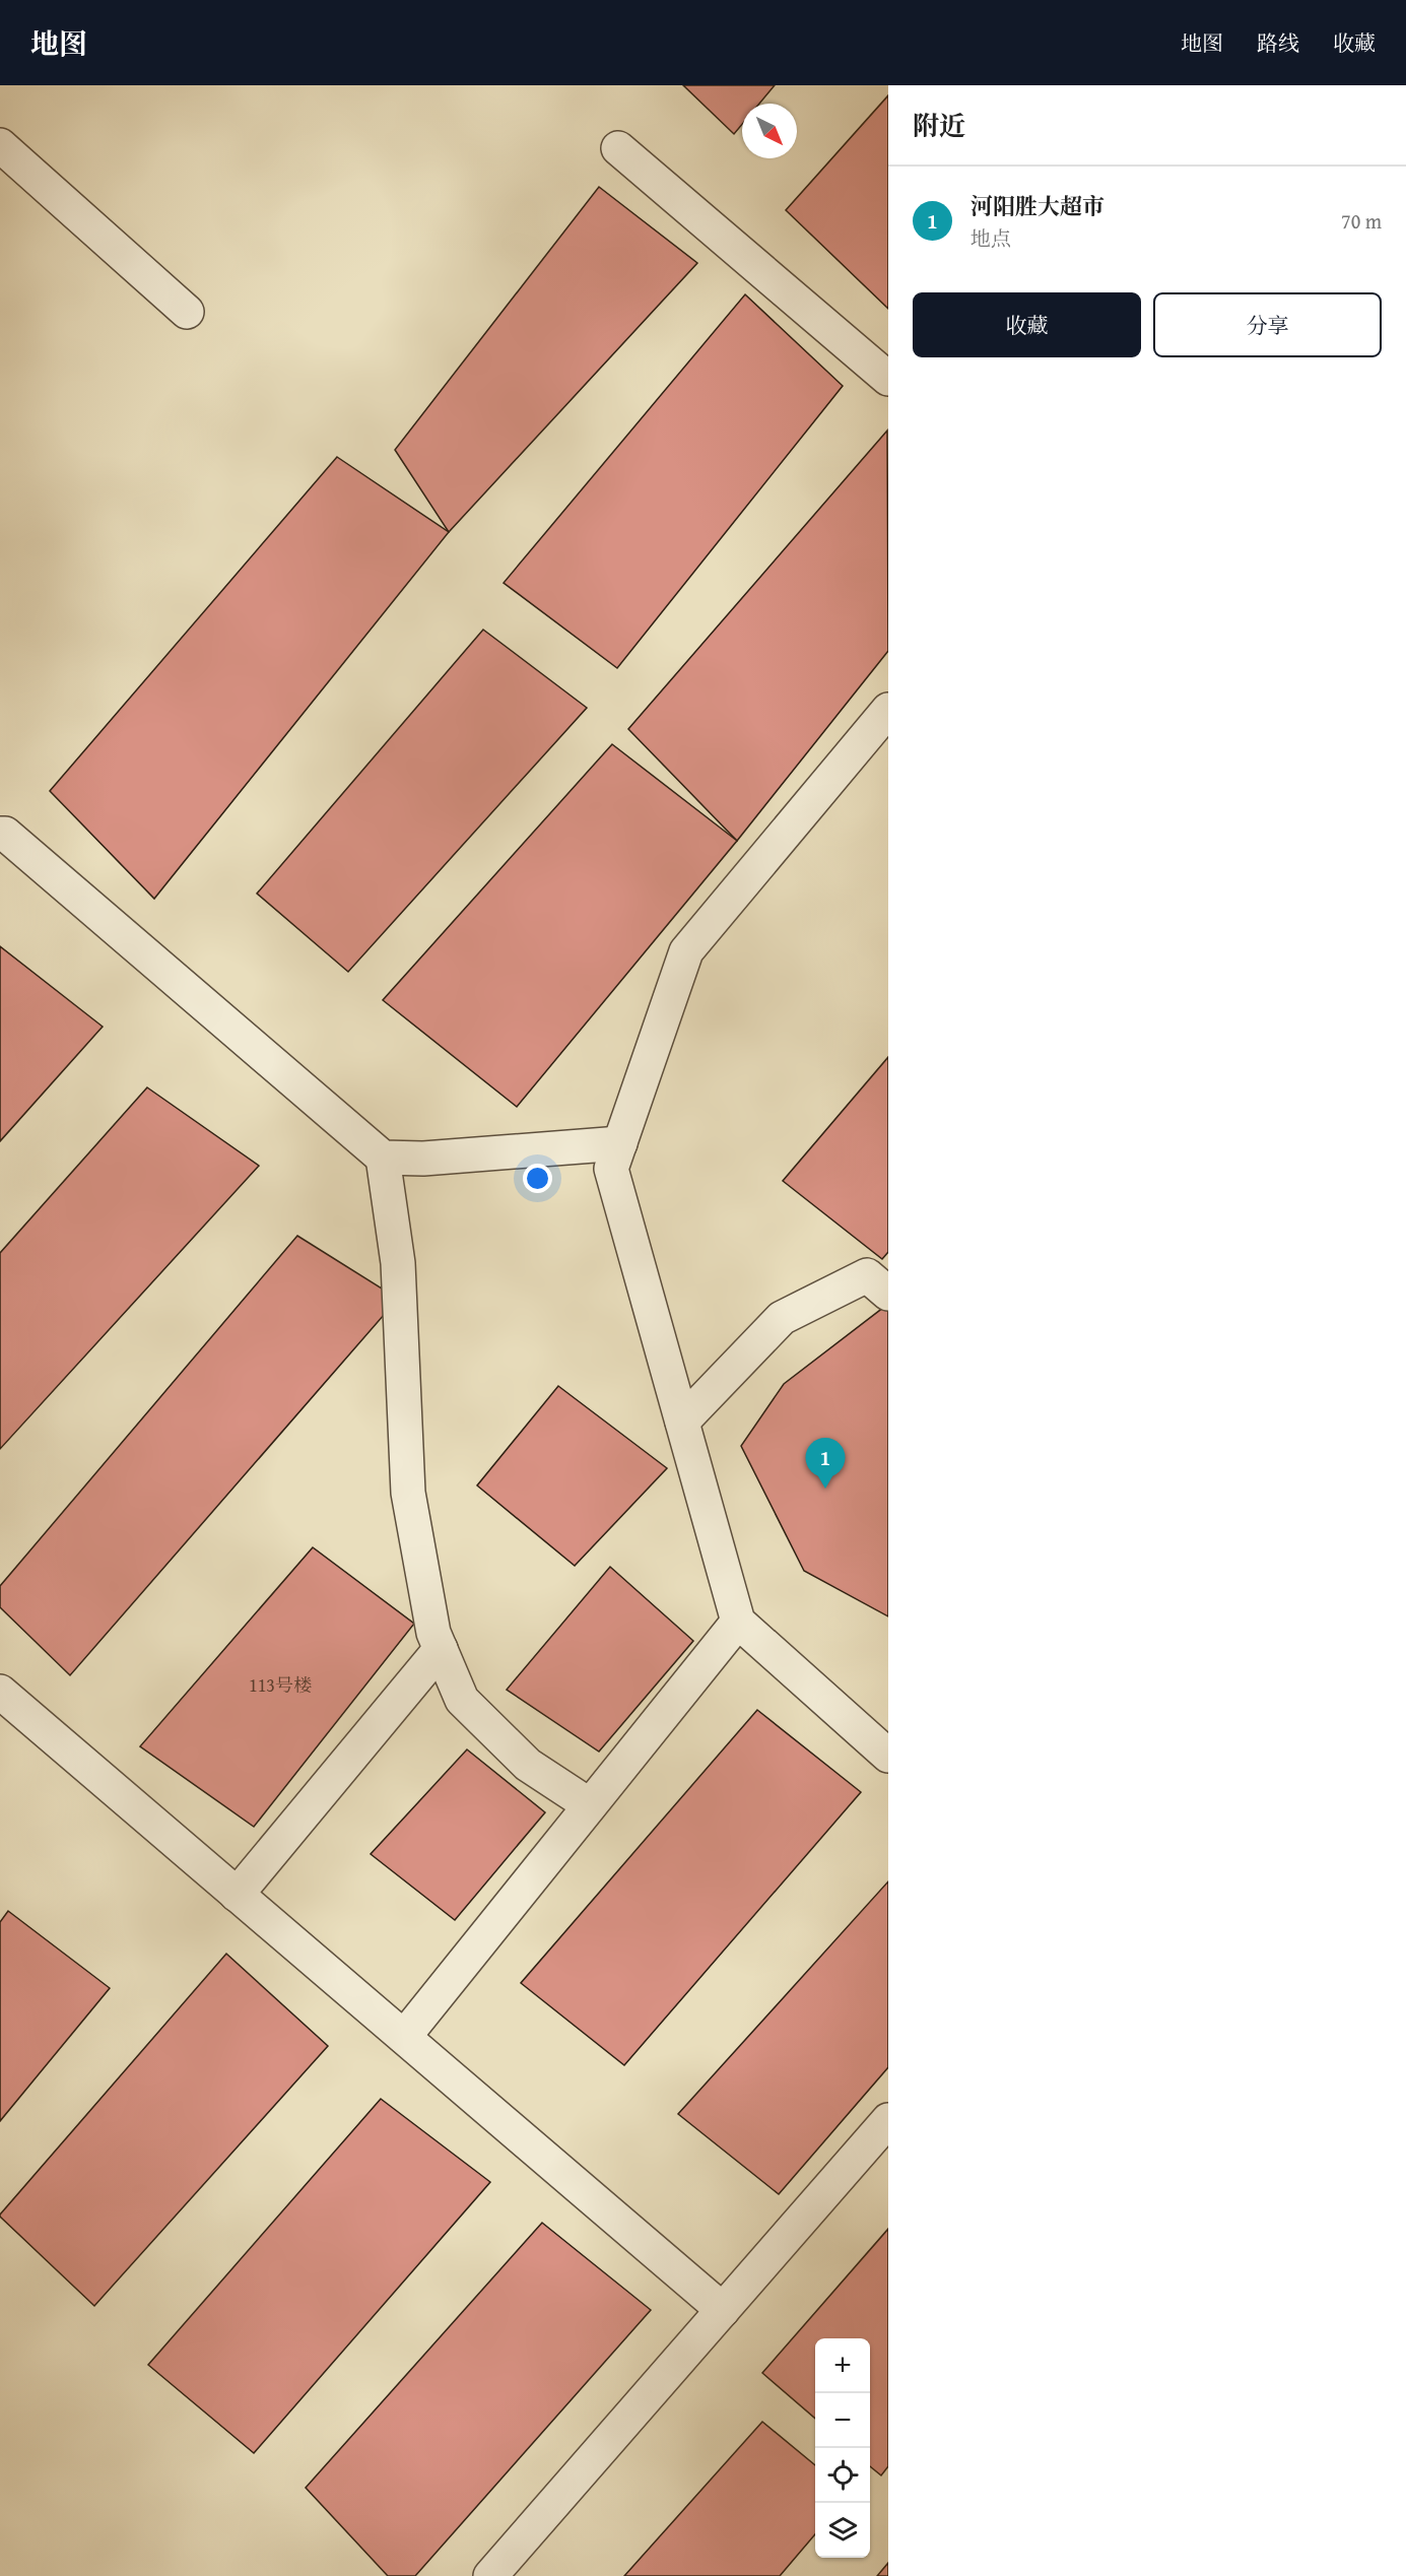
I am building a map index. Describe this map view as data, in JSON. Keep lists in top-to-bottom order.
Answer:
{
  "house_numbers": ["113号楼"],
  "north": "bottom right",
  "page": {
    "header": "地图",
    "nav": ["地图", "路线", "收藏"],
    "heading": "附近",
    "list": [
      {
        "mark": "1",
        "name": "河阳胜大超市",
        "note": "地点",
        "value": "70 m"
      }
    ],
    "buttons": ["收藏", "分享"],
    "pins": "1",
    "map_buttons": ["+", "−"]
  }
}
